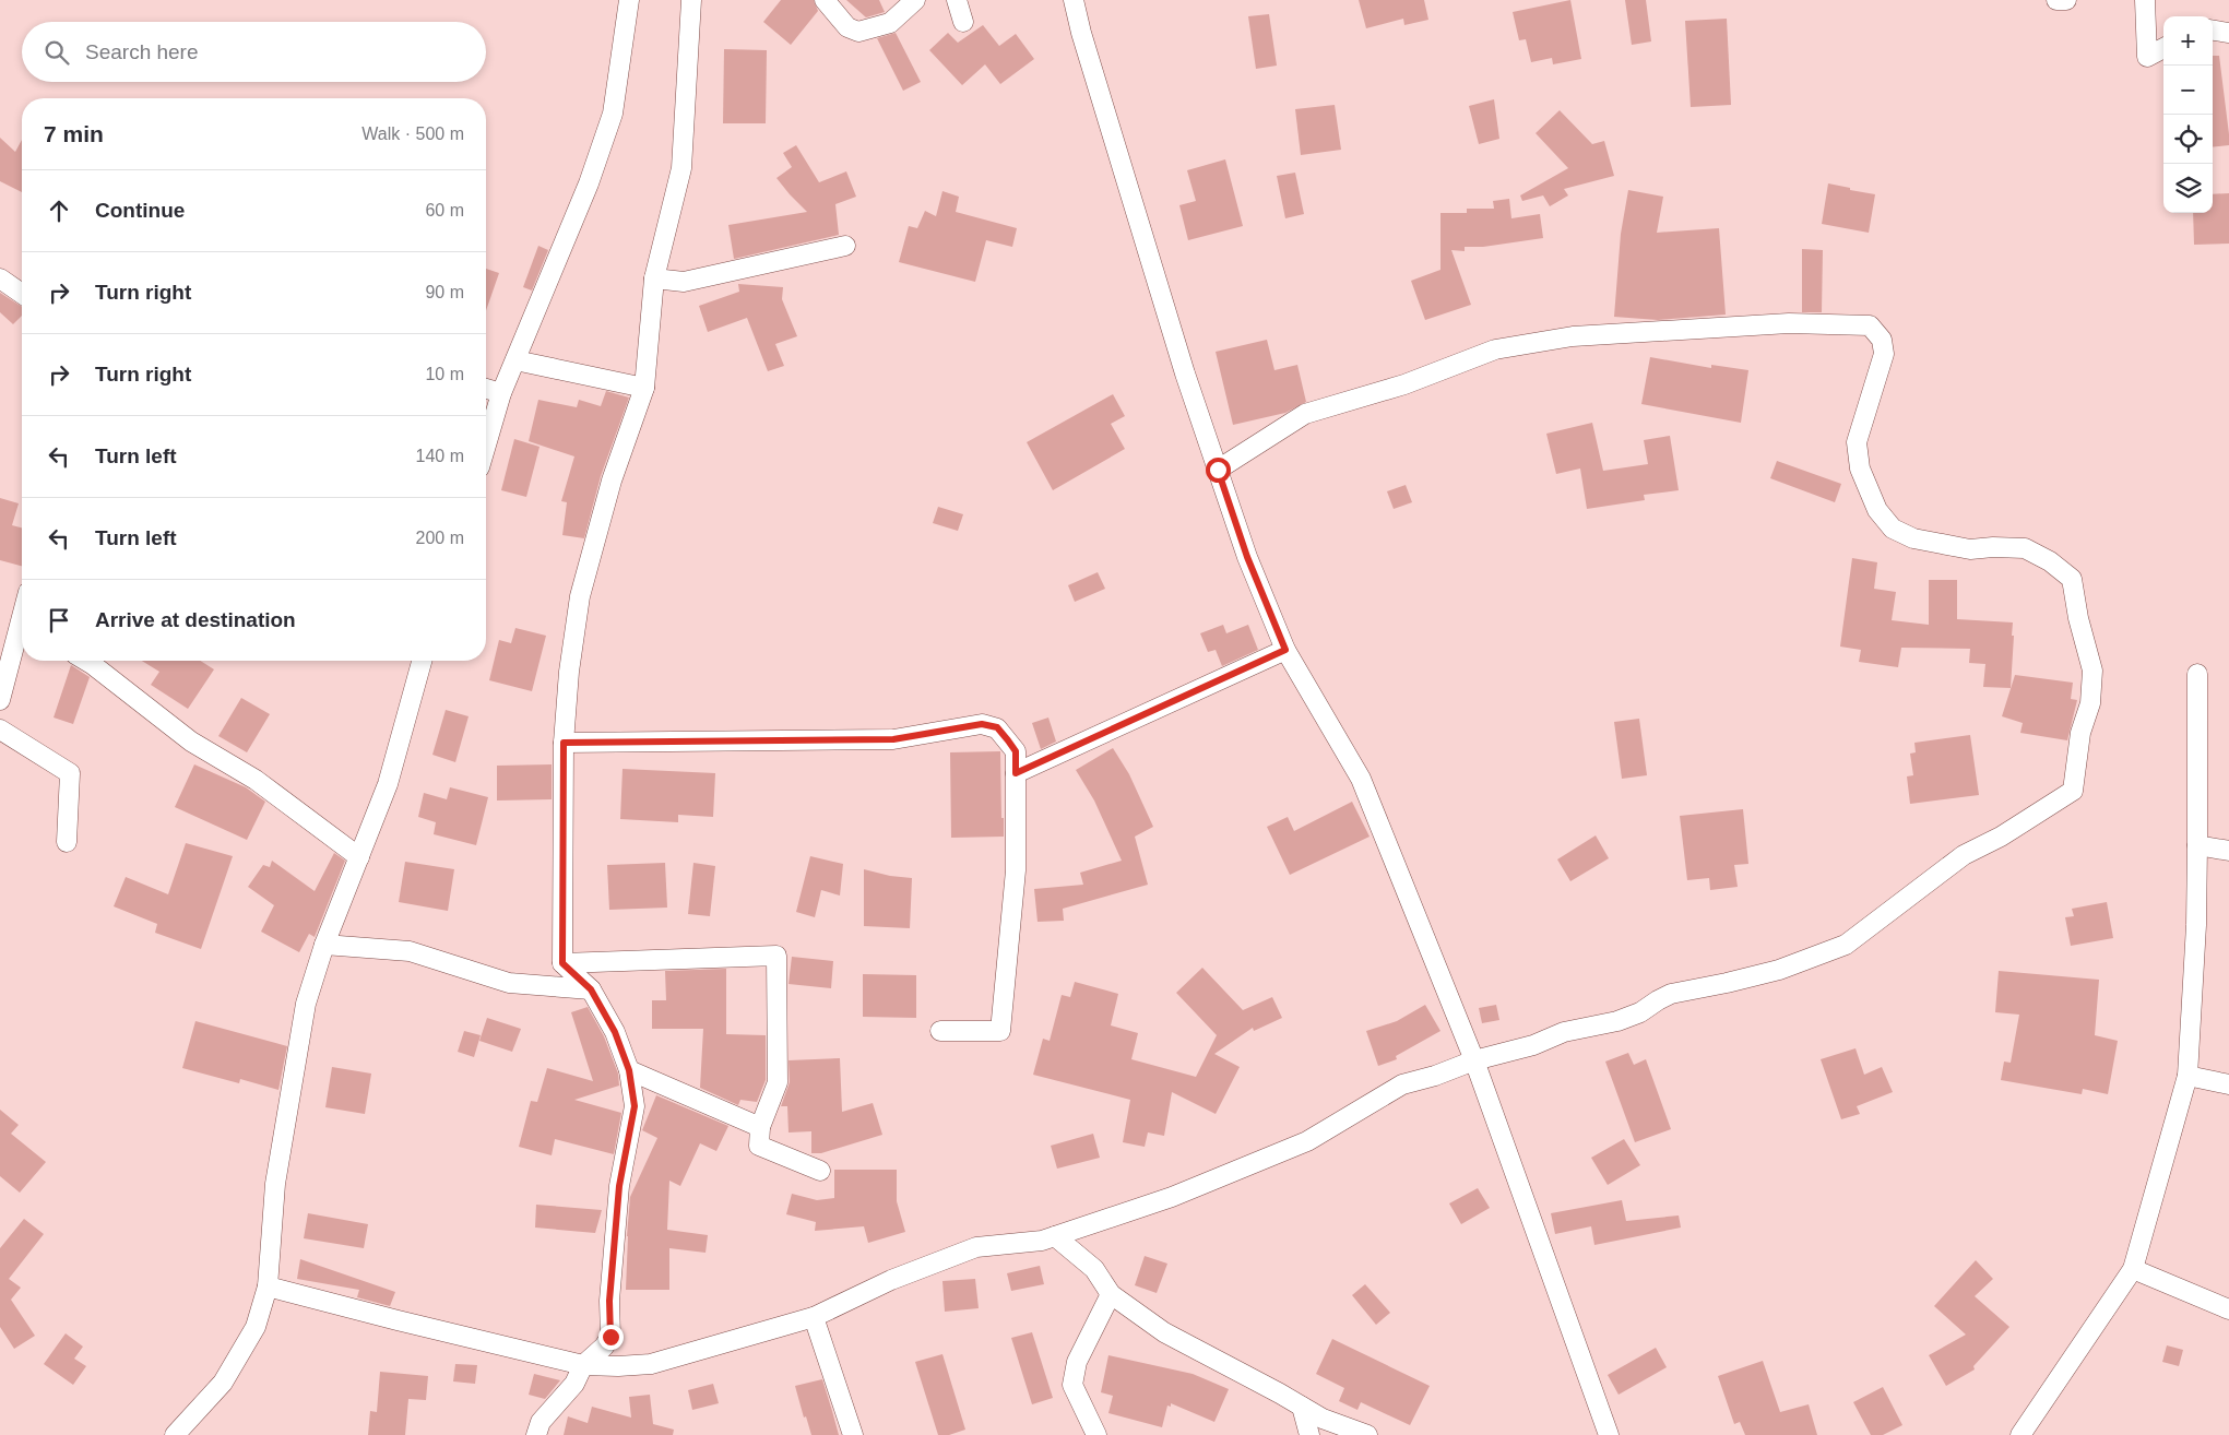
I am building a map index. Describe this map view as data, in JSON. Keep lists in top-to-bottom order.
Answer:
{
  "page": {
    "map_buttons": ["+", "−"],
    "search": "Search here",
    "heading": ["7 min", "Walk · 500 m"],
    "list": [
      ["Continue", "60 m"],
      ["Turn right", "90 m"],
      ["Turn right", "10 m"],
      ["Turn left", "140 m"],
      ["Turn left", "200 m"],
      "Arrive at destination"
    ]
  }
}
